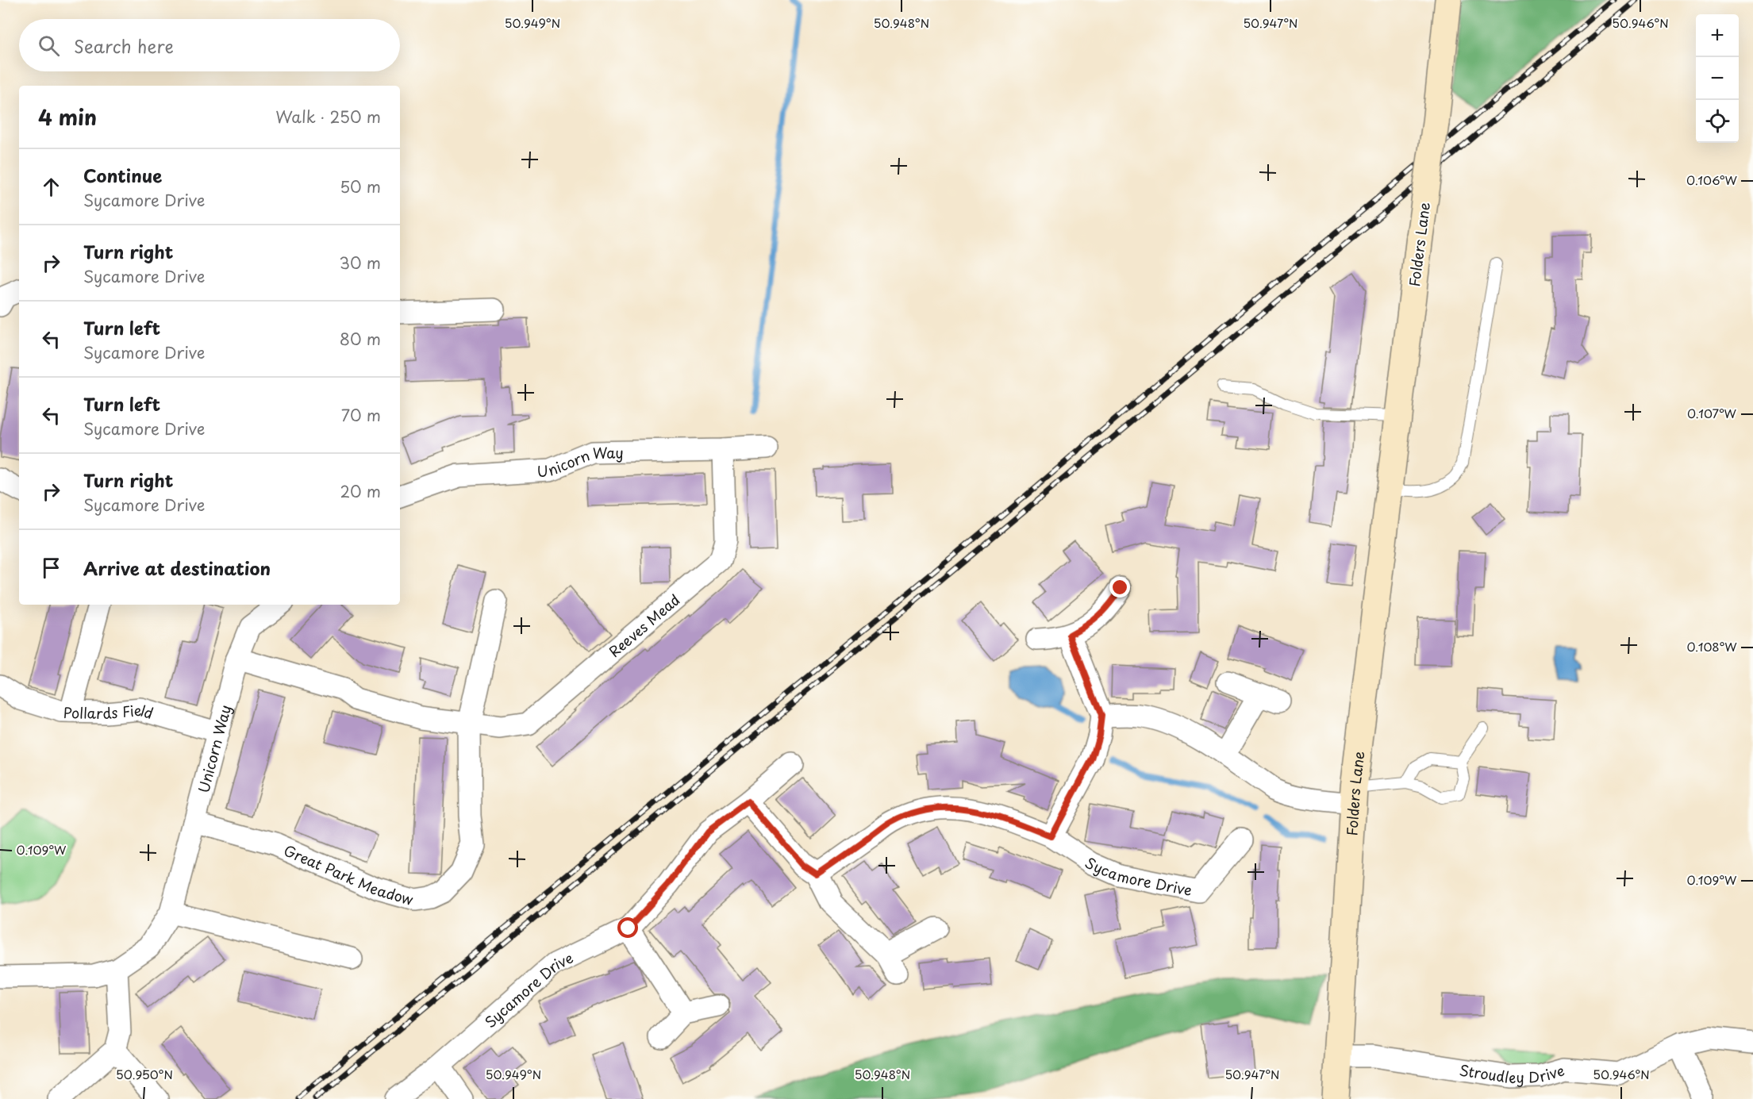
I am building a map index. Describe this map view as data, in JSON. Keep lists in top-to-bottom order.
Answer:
{
  "streets": {
    "main road": ["Folders Lane"],
    "street": [
      "Unicorn Way",
      "Reeves Mead",
      "Pollards Field",
      "Great Park Meadow",
      "Sycamore Drive",
      "Stroudley Drive"
    ]
  },
  "crossings": [
    ["Folders Lane", "Stroudley Drive"],
    ["Unicorn Way", "Reeves Mead"],
    ["Unicorn Way", "Pollards Field"],
    ["Unicorn Way", "Great Park Meadow"],
    ["Reeves Mead", "Great Park Meadow"]
  ],
  "page": {
    "map_buttons": ["+", "−"],
    "search": "Search here",
    "heading": ["4 min", "Walk · 250 m"],
    "list": [
      ["Continue", "Sycamore Drive", "50 m"],
      ["Turn right", "Sycamore Drive", "30 m"],
      ["Turn left", "Sycamore Drive", "80 m"],
      ["Turn left", "Sycamore Drive", "70 m"],
      ["Turn right", "Sycamore Drive", "20 m"],
      "Arrive at destination"
    ]
  },
  "coordinates": [
    "50.949°N",
    "50.948°N",
    "50.947°N",
    "50.946°N",
    "0.106°W",
    "0.107°W",
    "0.108°W",
    "0.109°W",
    "50.950°N"
  ]
}
